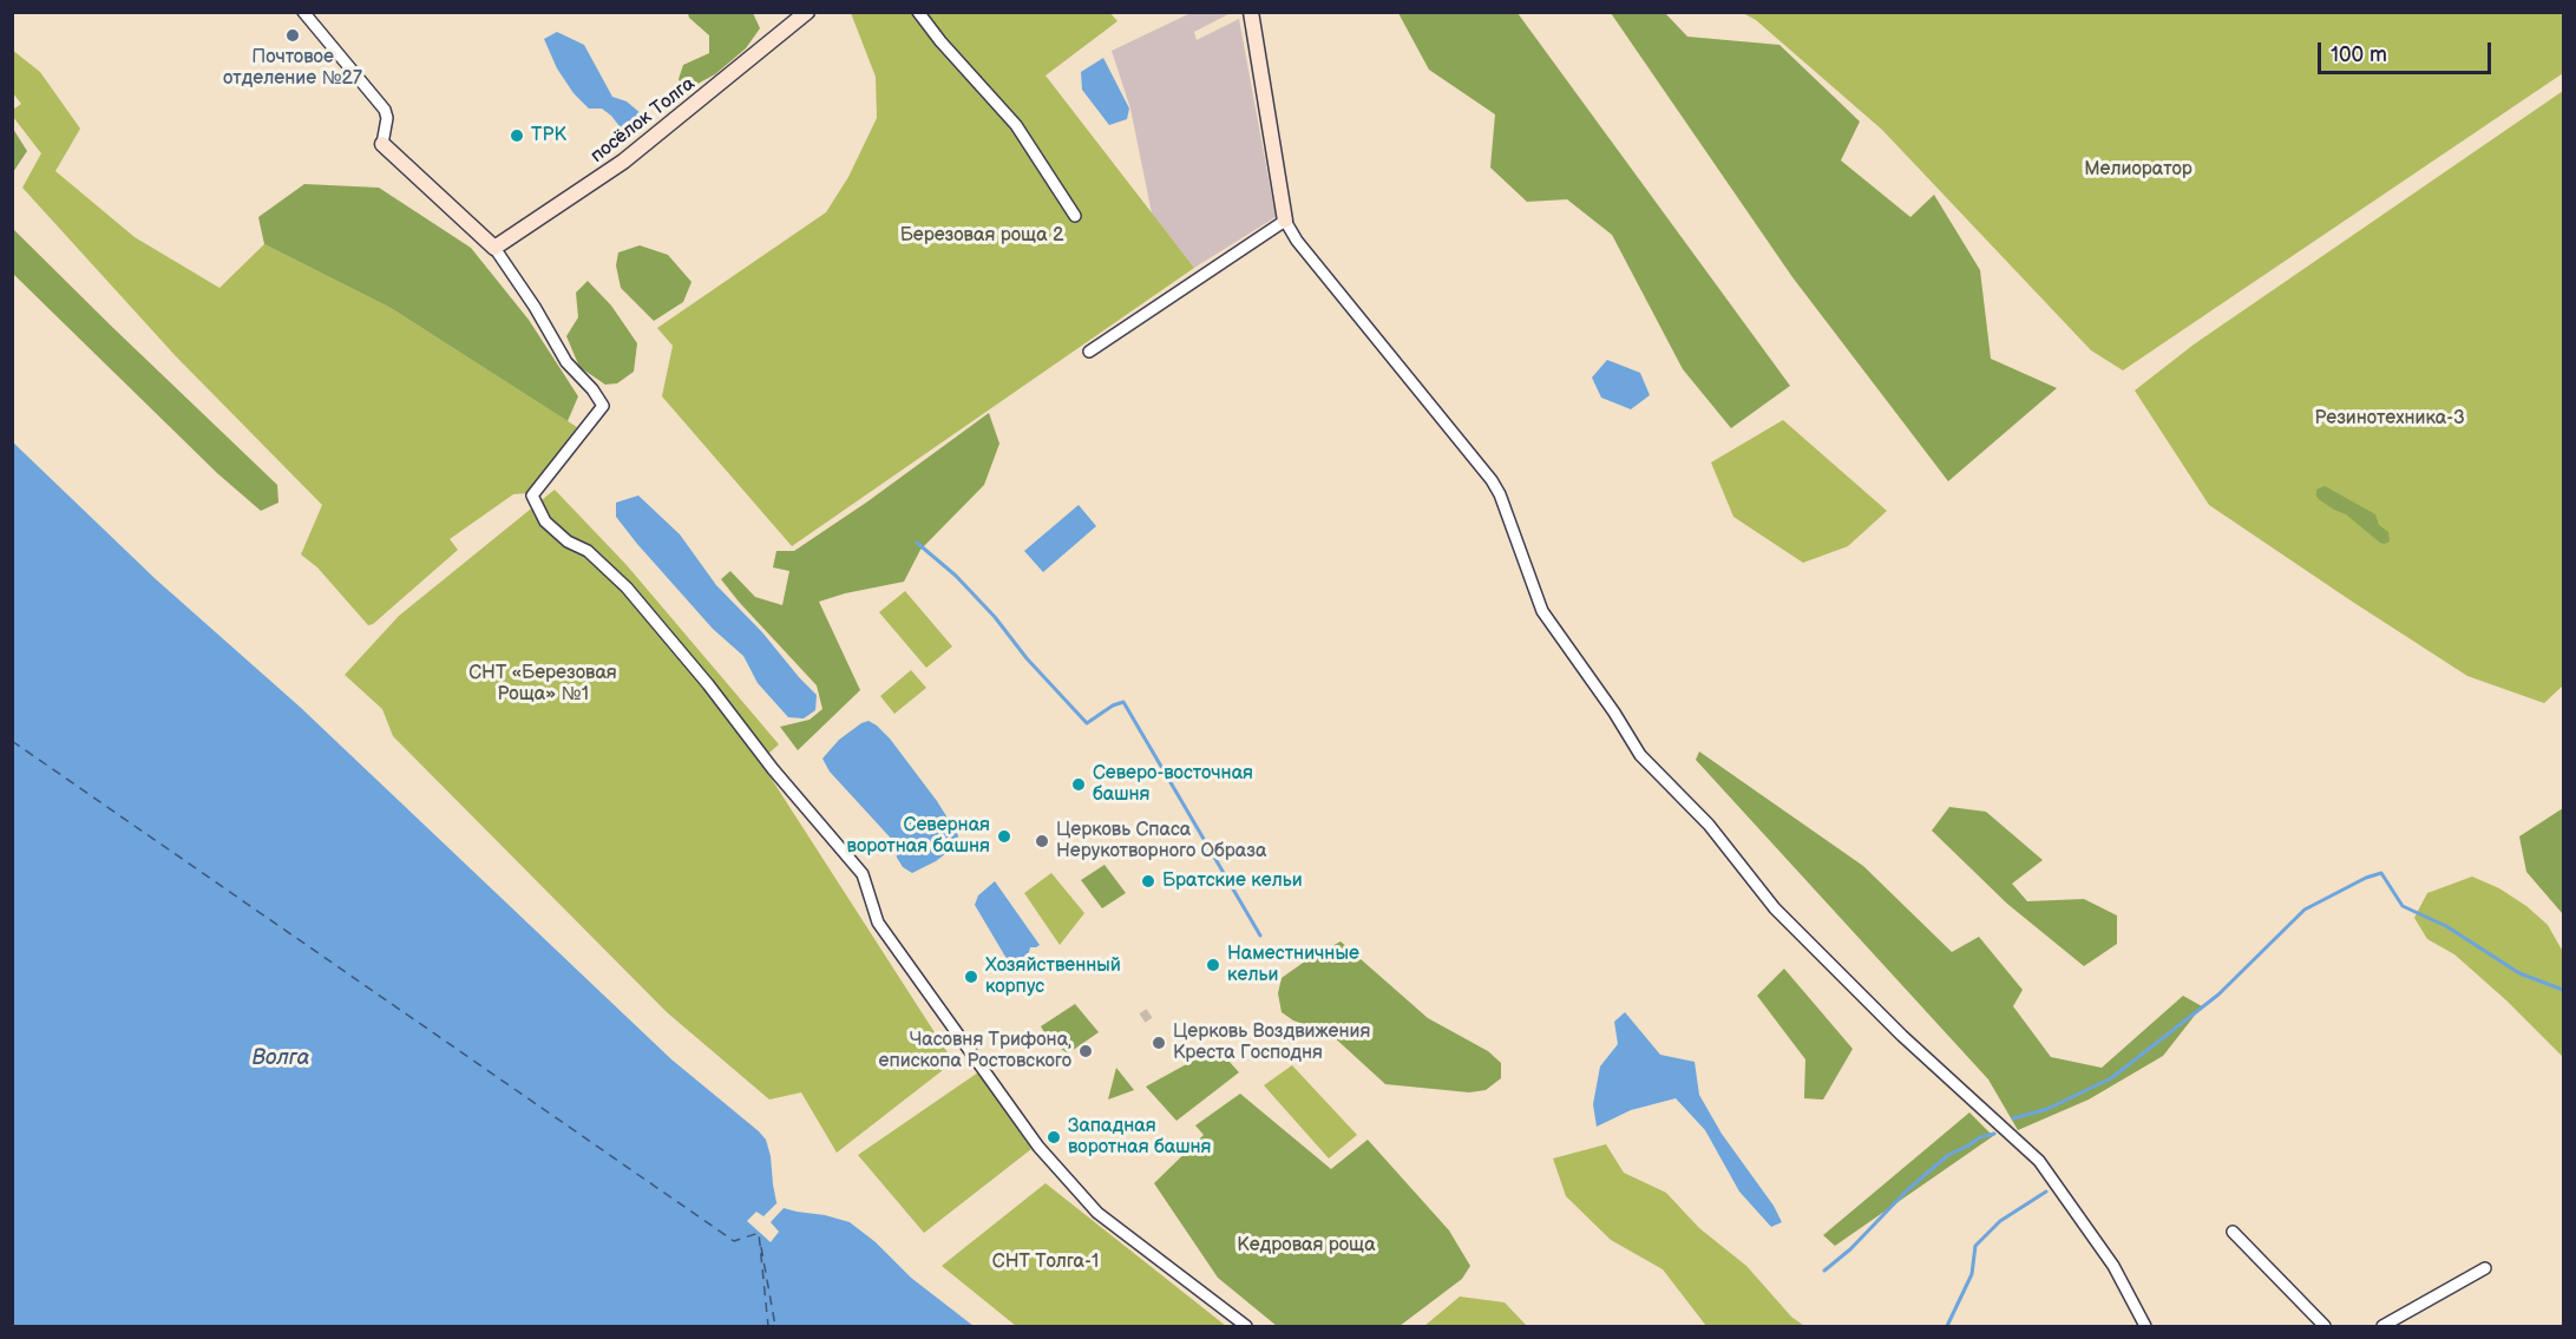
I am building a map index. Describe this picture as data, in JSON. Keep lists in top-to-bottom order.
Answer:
{
  "streets": {
    "street": ["посёлок Толга"]
  },
  "water": ["Волга"],
  "parks": [
    "Мелиоратор",
    "Березовая роща 2",
    "Резинотехника-3",
    "СНТ «Березовая Роща» №1",
    "Кедровая роща",
    "СНТ Толга-1"
  ],
  "places": [
    "Почтовое отделение №27",
    "ТРК",
    "Северо-восточная башня",
    "Северная воротная башня",
    "Церковь Спаса Нерукотворного Образа",
    "Братские кельи",
    "Наместничные кельи",
    "Хозяйственный корпус",
    "Церковь Воздвижения Креста Господня",
    "Часовня Трифона, епископа Ростовского",
    "Западная воротная башня"
  ],
  "scale_bar": "100 m"
}
